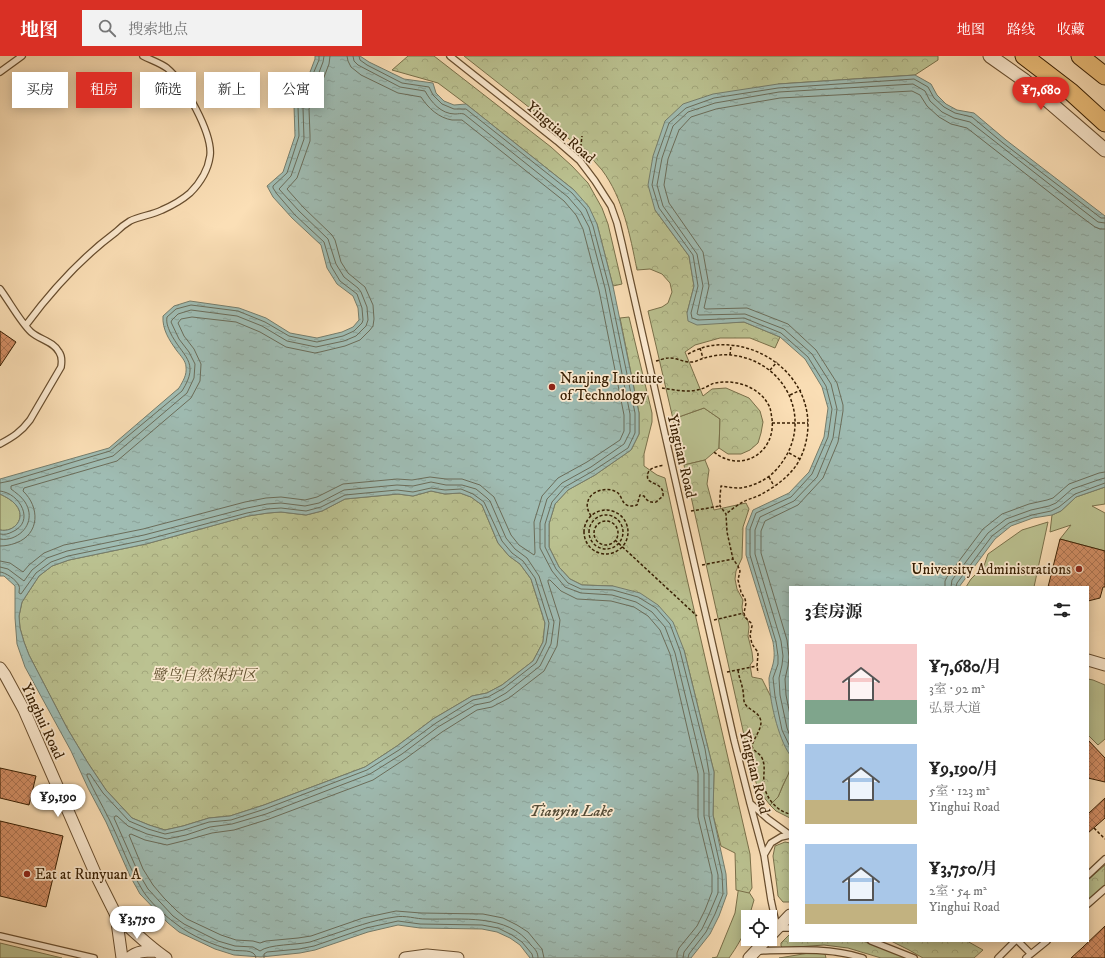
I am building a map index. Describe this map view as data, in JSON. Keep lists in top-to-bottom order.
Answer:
{
  "streets": {
    "street": ["Yinghui Road"],
    "lane": ["Yingtian Road"]
  },
  "water": ["Tianyin Lake"],
  "parks": ["鹭鸟自然保护区"],
  "places": ["Nanjing Institute of Technology", "University Administrations", "Eat at Runyuan A"],
  "page": {
    "header": "地图",
    "search": "搜索地点",
    "nav": ["地图", "路线", "收藏"],
    "chip": [
      "买房",
      "租房",
      "筛选",
      "新上",
      "公寓"
    ],
    "price": ["¥7,680", "¥9,190", "¥3,750"],
    "heading": "3套房源",
    "list": [
      {
        "name": "¥7,680/月",
        "note": "3室 · 92 m² · 弘景大道"
      },
      {
        "name": "¥9,190/月",
        "note": "5室 · 123 m² · Yinghui Road"
      },
      {
        "name": "¥3,750/月",
        "note": "2室 · 54 m² · Yinghui Road"
      }
    ]
  }
}
